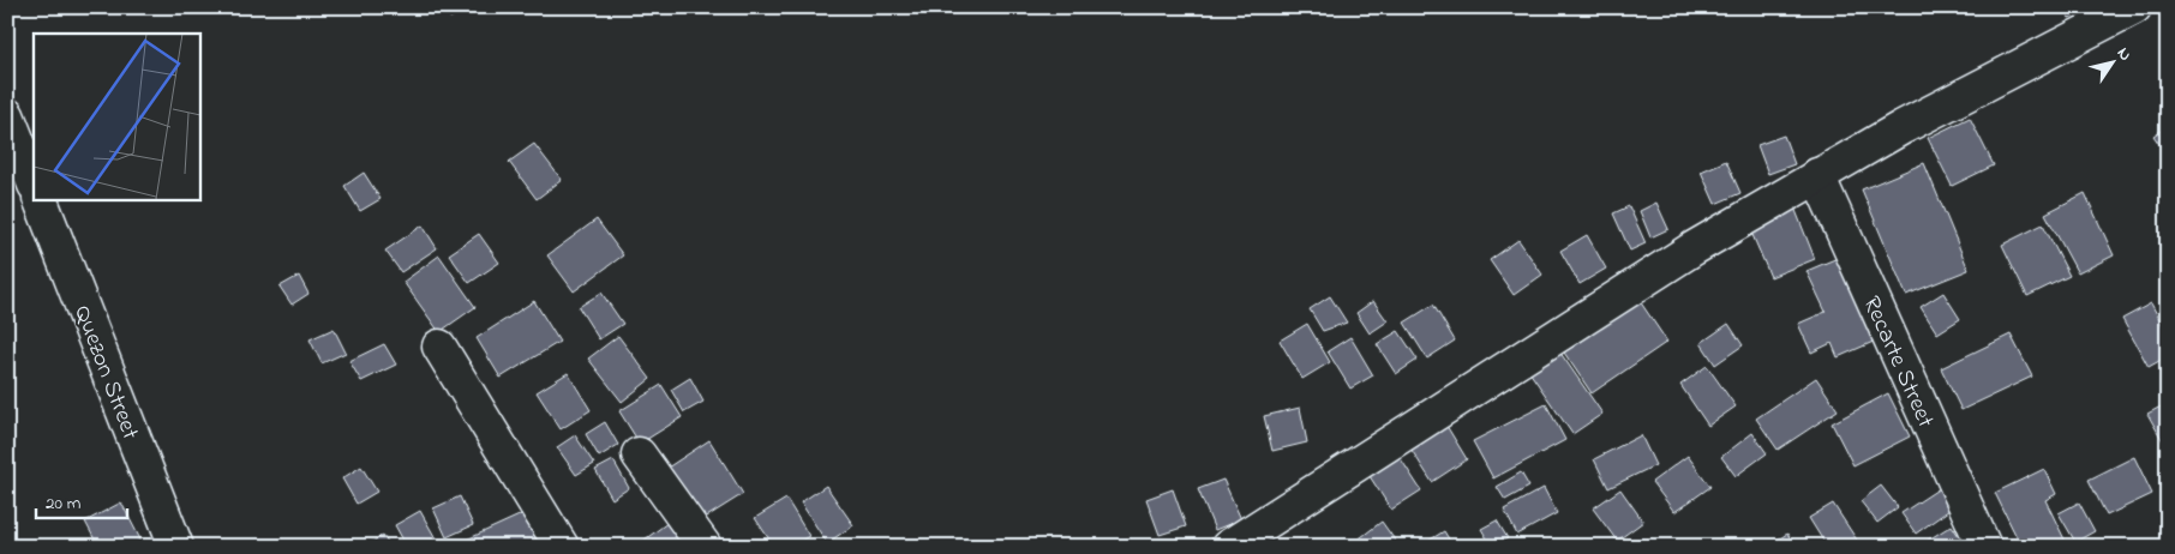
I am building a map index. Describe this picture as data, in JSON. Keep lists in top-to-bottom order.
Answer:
{
  "streets": {
    "street": ["Recarte Street", "Quezon Street"]
  },
  "scale_bar": "20 m",
  "north": "top right"
}
